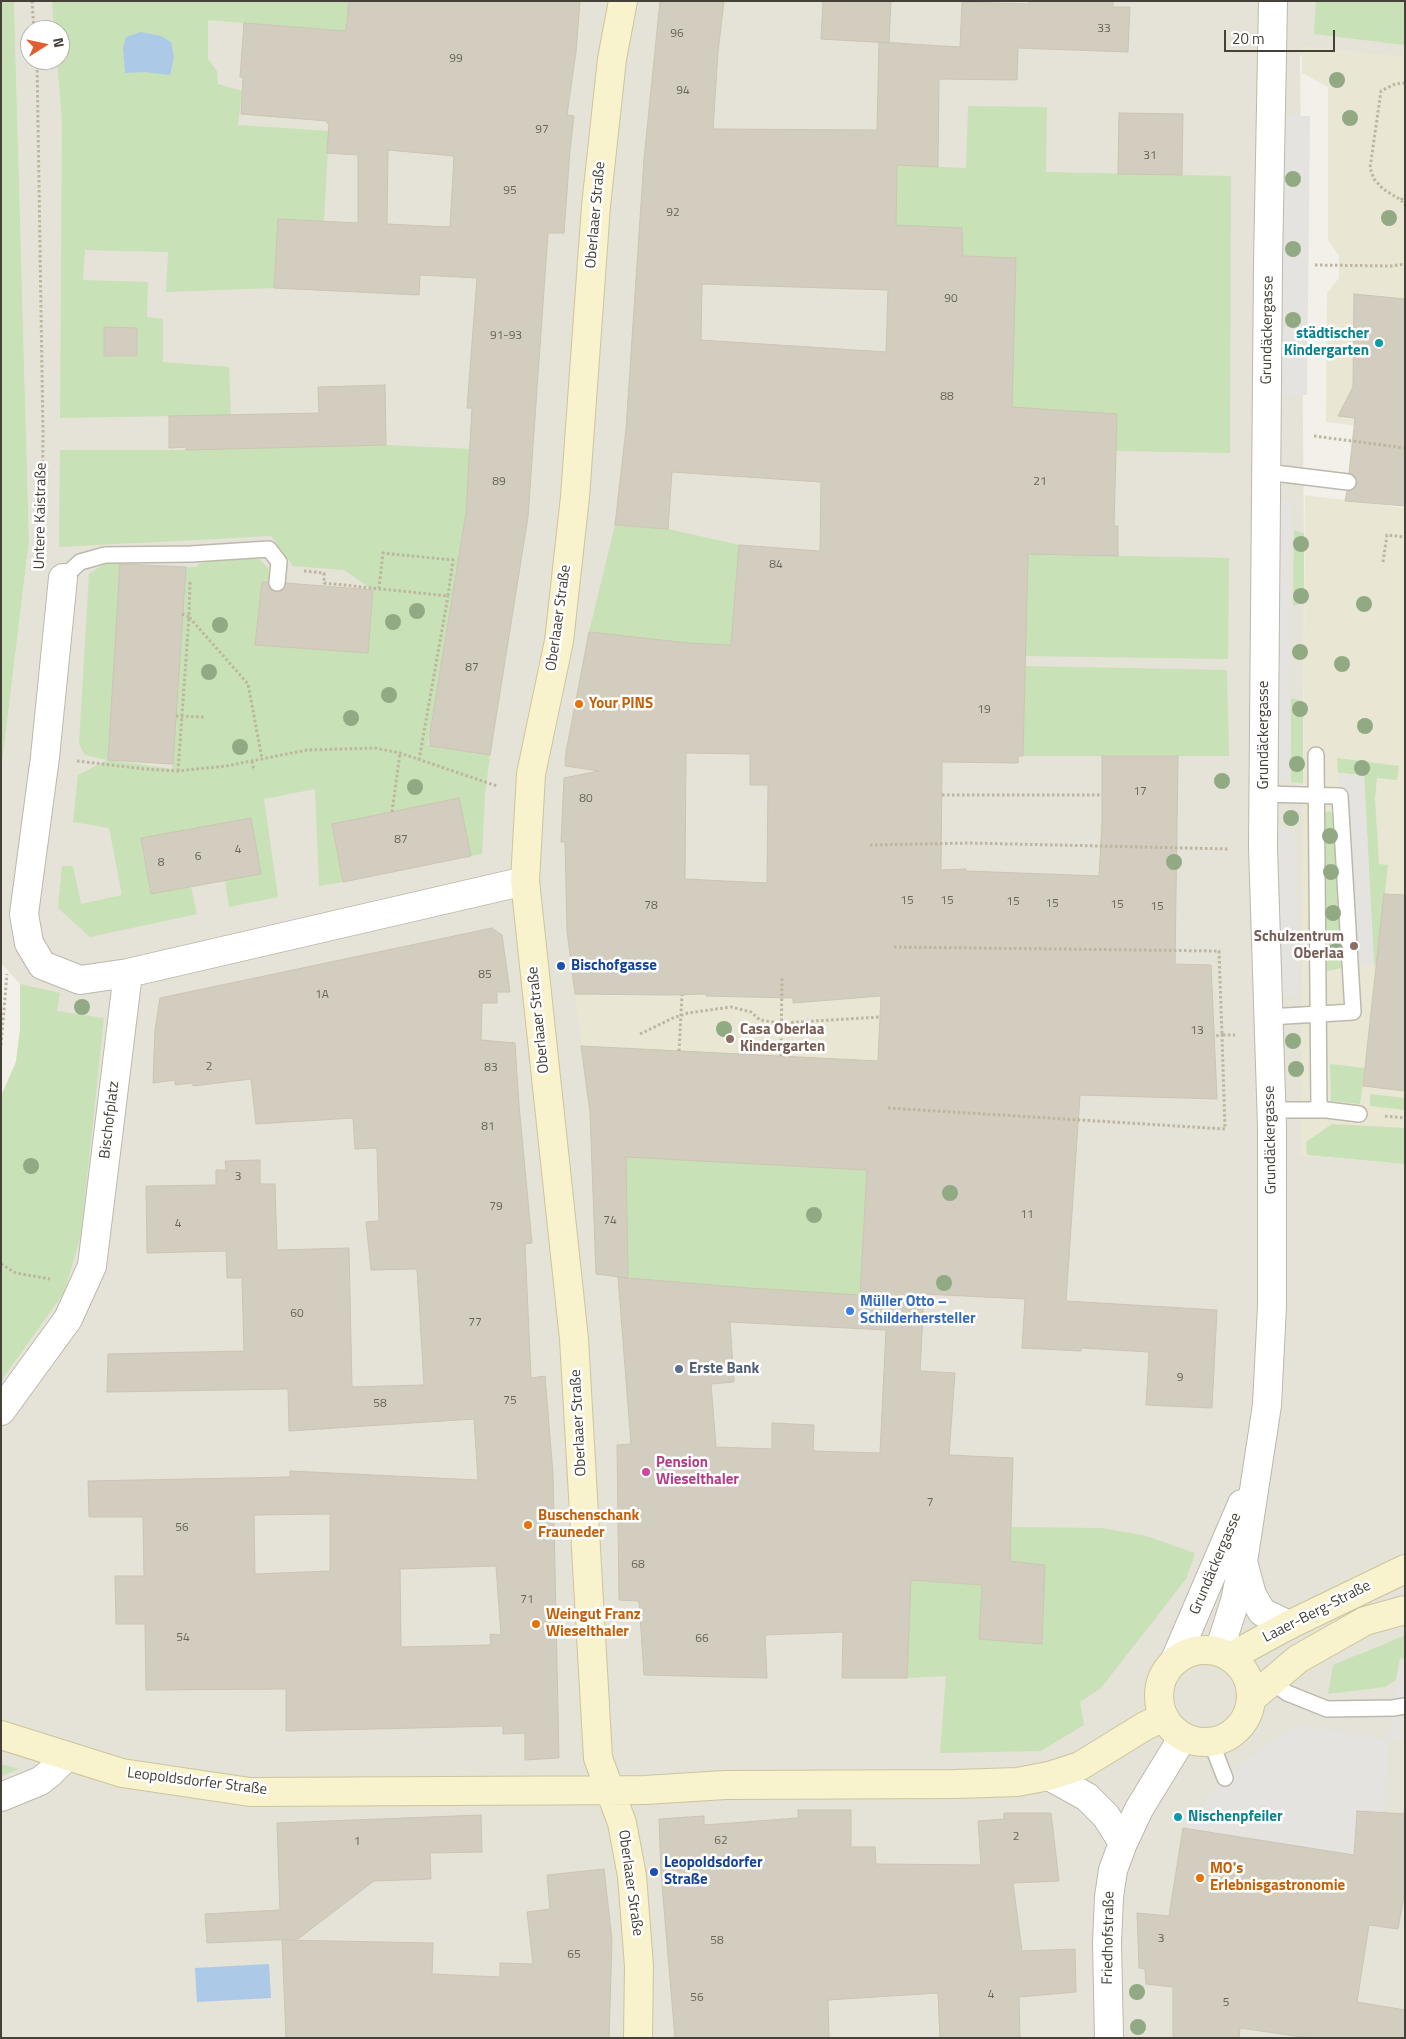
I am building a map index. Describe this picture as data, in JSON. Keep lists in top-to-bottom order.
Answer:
{
  "streets": {
    "main road": ["Oberlaaer Straße", "Laaer-Berg-Straße", "Leopoldsdorfer Straße"],
    "street": [
      "Grundäckergasse",
      "Untere Kaistraße",
      "Bischofplatz",
      "Friedhofstraße"
    ]
  },
  "crossings": [
    ["Oberlaaer Straße", "Leopoldsdorfer Straße"],
    ["Grundäckergasse", "Laaer-Berg-Straße"],
    ["Grundäckergasse", "Leopoldsdorfer Straße"],
    ["Grundäckergasse", "Friedhofstraße"],
    ["Untere Kaistraße", "Bischofplatz"],
    ["Laaer-Berg-Straße", "Leopoldsdorfer Straße"],
    ["Laaer-Berg-Straße", "Friedhofstraße"],
    ["Leopoldsdorfer Straße", "Friedhofstraße"]
  ],
  "places": [
    "städtischer Kindergarten",
    "Your PINS",
    "Schulzentrum Oberlaa",
    "Bischofgasse",
    "Casa Oberlaa Kindergarten",
    "Müller Otto – Schilderhersteller",
    "Erste Bank",
    "Pension Wieselthaler",
    "Buschenschank Frauneder",
    "Weingut Franz Wieselthaler",
    "Nischenpfeiler",
    "Leopoldsdorfer Straße",
    "MO's Erlebnisgastronomie"
  ],
  "house_numbers": [
    "33",
    "96",
    "99",
    "94",
    "97",
    "31",
    "95",
    "92",
    "90",
    "91-93",
    "88",
    "89",
    "21",
    "84",
    "87",
    "19",
    "17",
    "80",
    "87",
    "4",
    "6",
    "8",
    "15",
    "15",
    "15",
    "15",
    "15",
    "78",
    "15",
    "85",
    "1A",
    "13",
    "2",
    "83",
    "81",
    "3",
    "79",
    "11",
    "74",
    "4",
    "60",
    "77",
    "9",
    "75",
    "58",
    "7",
    "56",
    "68",
    "71",
    "54",
    "66",
    "2",
    "62",
    "1",
    "3",
    "58",
    "65",
    "4",
    "56",
    "5"
  ],
  "scale_bar": "20 m",
  "north": "right"
}
